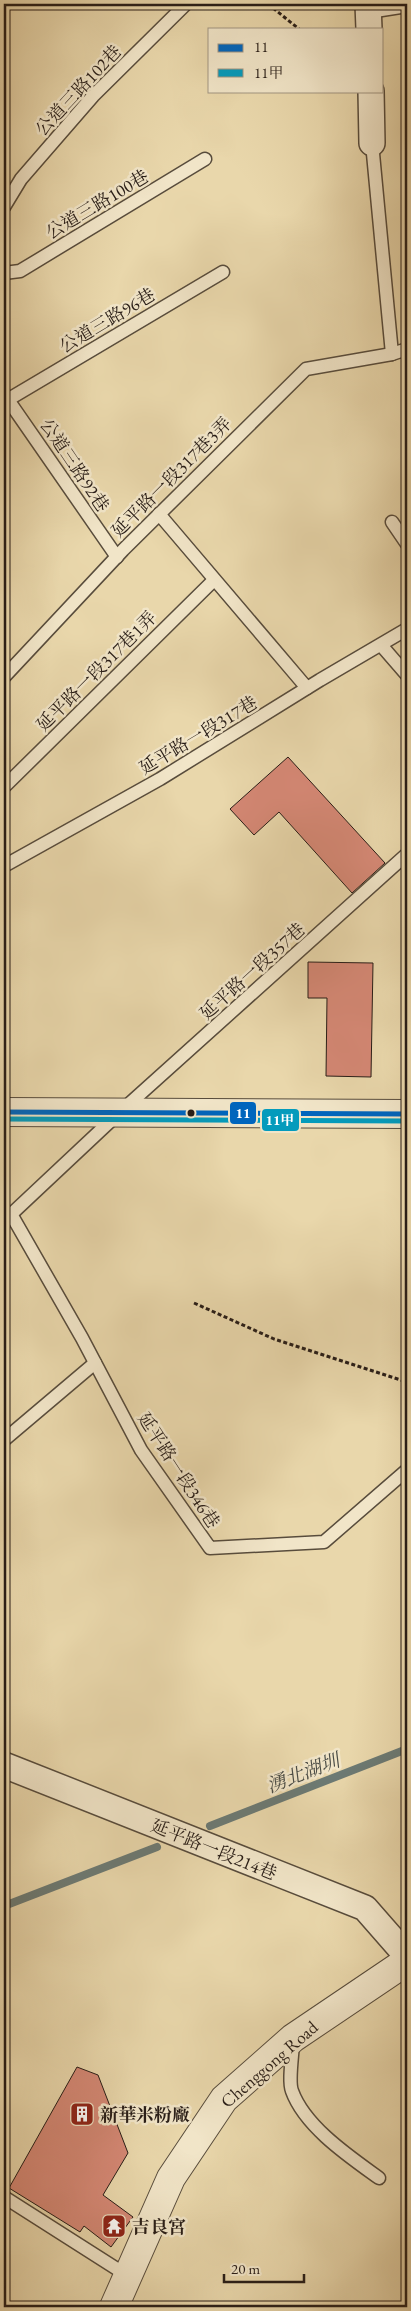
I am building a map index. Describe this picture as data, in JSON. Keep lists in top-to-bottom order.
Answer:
{
  "streets": {
    "street": ["延平路一段214巷", "Chenggong Road"],
    "lane": [
      "公道三路102巷",
      "公道三路100巷",
      "公道三路96巷",
      "公道三路92巷",
      "延平路一段317巷3弄",
      "延平路一段317巷1弄",
      "延平路一段317巷",
      "延平路一段357巷",
      "延平路一段346巷"
    ]
  },
  "crossings": [
    ["公道三路96巷", "公道三路92巷"],
    ["公道三路92巷", "延平路一段317巷3弄"],
    ["延平路一段357巷", "延平路一段346巷"]
  ],
  "water": ["湧北湖圳"],
  "places": {
    "building": ["新華米粉廠"],
    "temple": ["吉良宮"]
  },
  "lines": ["transit line 11", "transit line 11甲"],
  "legend": ["11", "11甲"],
  "scale_bar": "20 m"
}
